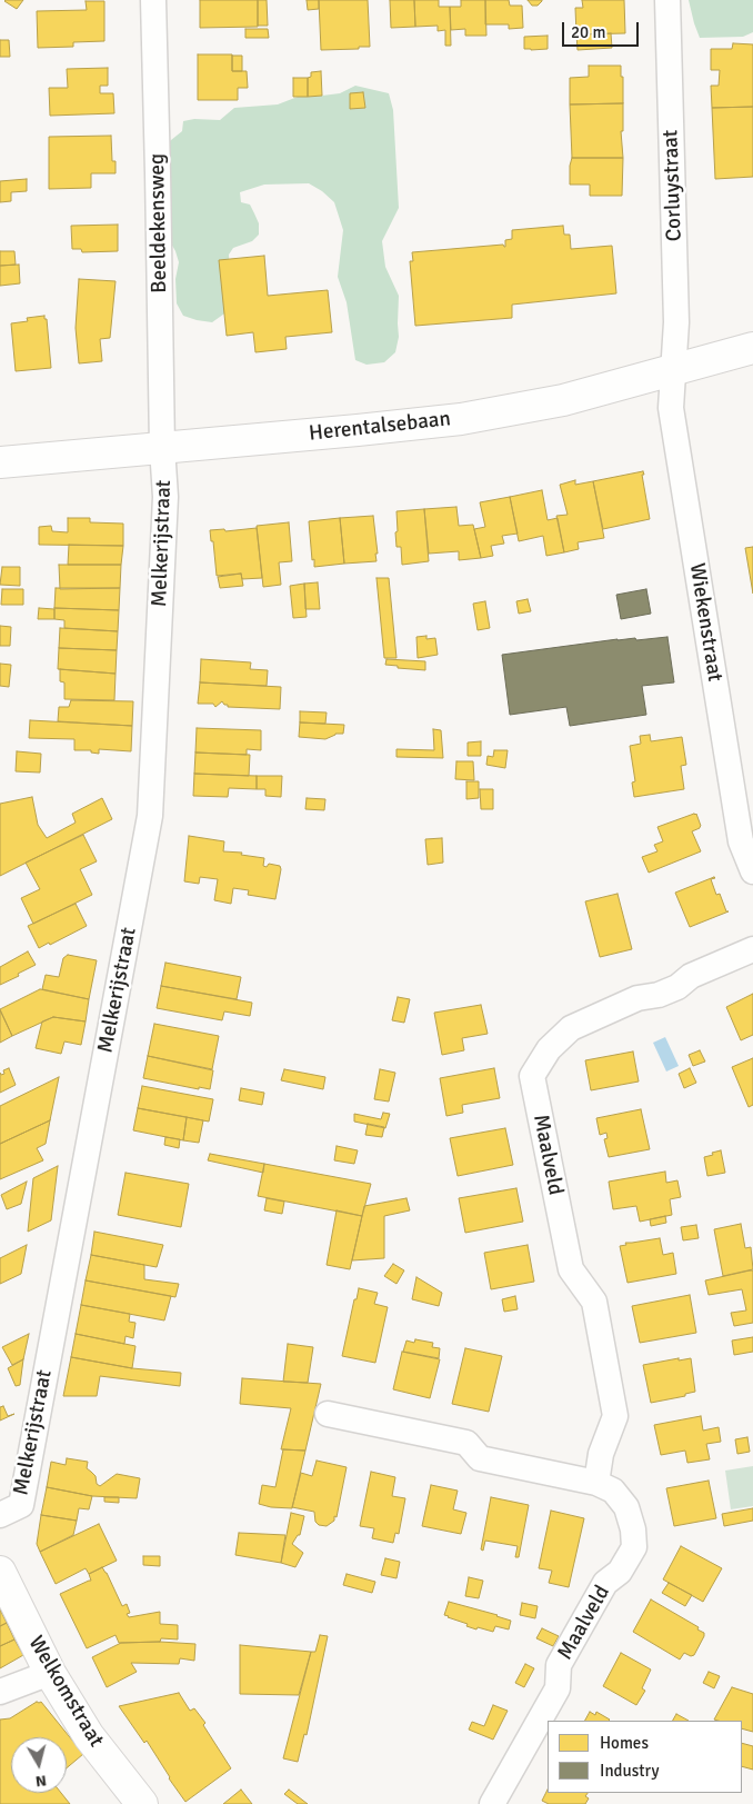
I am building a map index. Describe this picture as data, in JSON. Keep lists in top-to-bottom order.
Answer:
{
  "streets": {
    "main road": ["Herentalsebaan", "Welkomstraat"],
    "street": [
      "Corluystraat",
      "Beeldekensweg",
      "Melkerijstraat",
      "Wiekenstraat",
      "Maalveld"
    ]
  },
  "crossings": [
    ["Corluystraat", "Herentalsebaan"],
    ["Corluystraat", "Wiekenstraat"],
    ["Beeldekensweg", "Herentalsebaan"],
    ["Beeldekensweg", "Melkerijstraat"],
    ["Herentalsebaan", "Melkerijstraat"],
    ["Herentalsebaan", "Wiekenstraat"]
  ],
  "legend": ["Homes", "Industry"],
  "scale_bar": "20 m",
  "north": "bottom"
}
